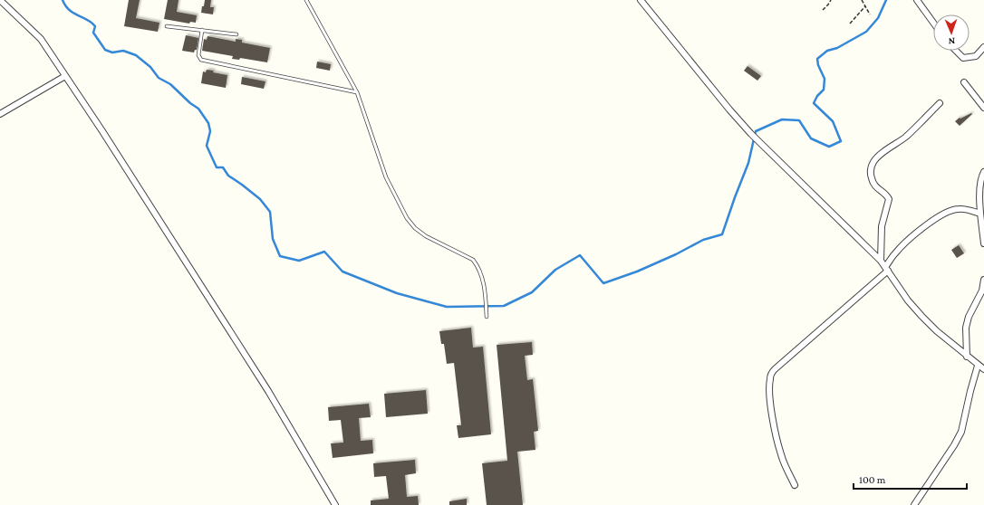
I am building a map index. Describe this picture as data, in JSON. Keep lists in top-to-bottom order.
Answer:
{
  "scale_bar": "100 m",
  "north": "bottom"
}
